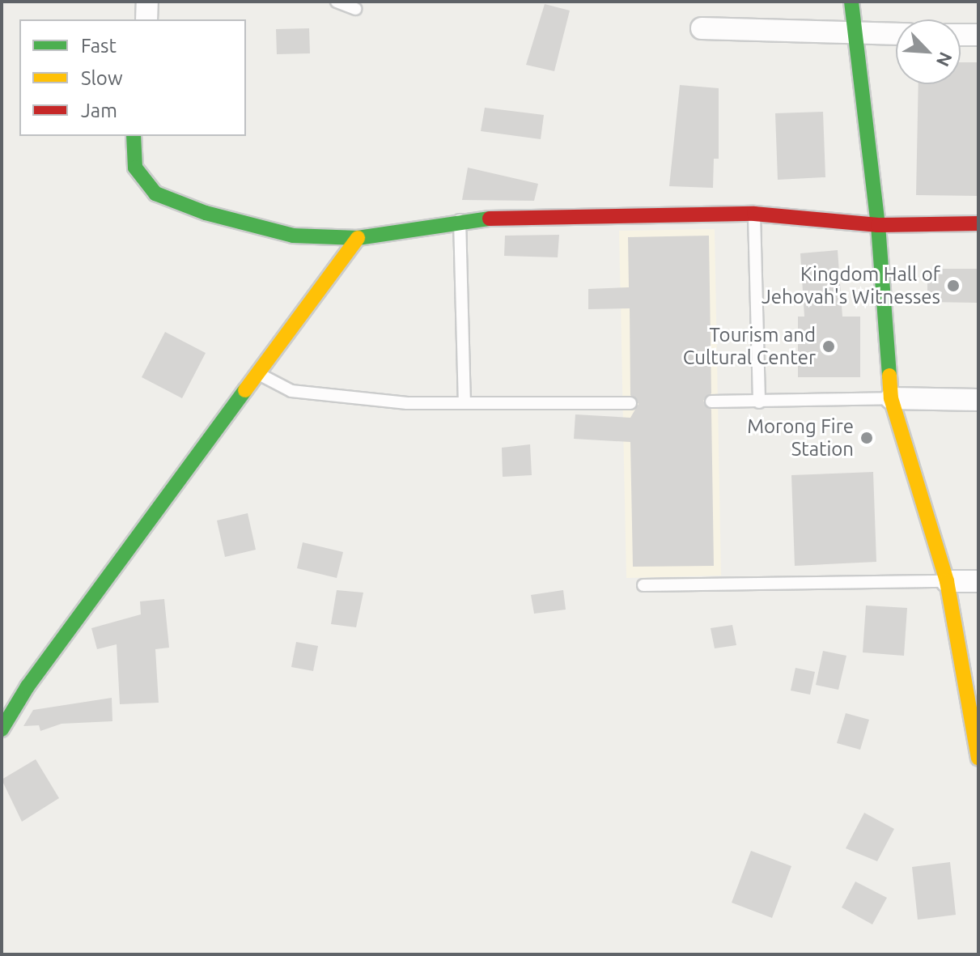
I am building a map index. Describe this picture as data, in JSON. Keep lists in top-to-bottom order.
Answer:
{
  "places": ["Kingdom Hall of Jehovah's Witnesses", "Tourism and Cultural Center", "Morong Fire Station"],
  "legend": ["Fast", "Slow", "Jam"],
  "north": "bottom right"
}
